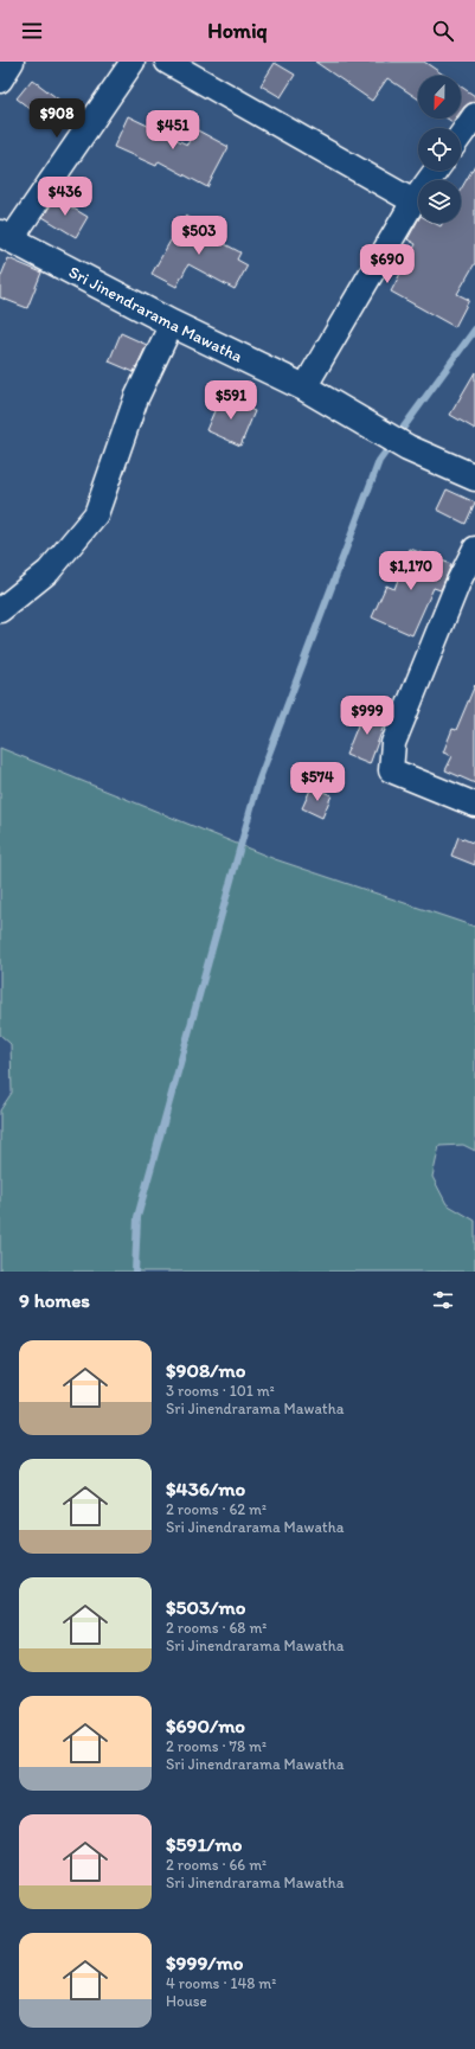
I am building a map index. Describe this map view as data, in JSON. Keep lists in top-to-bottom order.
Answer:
{
  "streets": {
    "main road": ["Sri Jinendrarama Mawatha"]
  },
  "north": "bottom",
  "page": {
    "header": "Homiq",
    "price": [
      "$908",
      "$451",
      "$436",
      "$503",
      "$690",
      "$591",
      "$1,170",
      "$999",
      "$574"
    ],
    "heading": "9 homes",
    "list": [
      {
        "name": "$908/mo",
        "note": "3 rooms · 101 m² · Sri Jinendrarama Mawatha"
      },
      {
        "name": "$436/mo",
        "note": "2 rooms · 62 m² · Sri Jinendrarama Mawatha"
      },
      {
        "name": "$503/mo",
        "note": "2 rooms · 68 m² · Sri Jinendrarama Mawatha"
      },
      {
        "name": "$690/mo",
        "note": "2 rooms · 78 m² · Sri Jinendrarama Mawatha"
      },
      {
        "name": "$591/mo",
        "note": "2 rooms · 66 m² · Sri Jinendrarama Mawatha"
      },
      {
        "name": "$999/mo",
        "note": "4 rooms · 148 m² · House"
      }
    ]
  }
}
